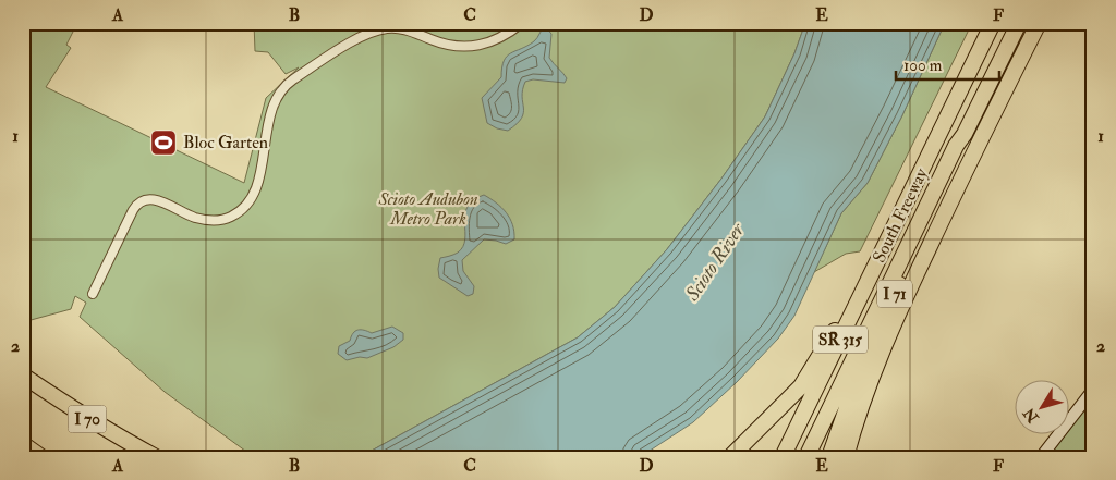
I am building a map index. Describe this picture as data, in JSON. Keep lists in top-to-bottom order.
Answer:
{
  "streets": {
    "highway": [
      "South Freeway",
      "I 71",
      "SR 315",
      "I 70"
    ]
  },
  "crossings": [
    ["South Freeway", "I 71"]
  ],
  "water": ["Scioto River"],
  "parks": ["Scioto Audubon Metro Park"],
  "places": {
    "sports": ["Bloc Garten"]
  },
  "scale_bar": "100 m",
  "north": "bottom left",
  "grid": {
    "columns": [
      "A",
      "B",
      "C",
      "D",
      "E",
      "F"
    ],
    "rows": ["1", "2"]
  }
}
